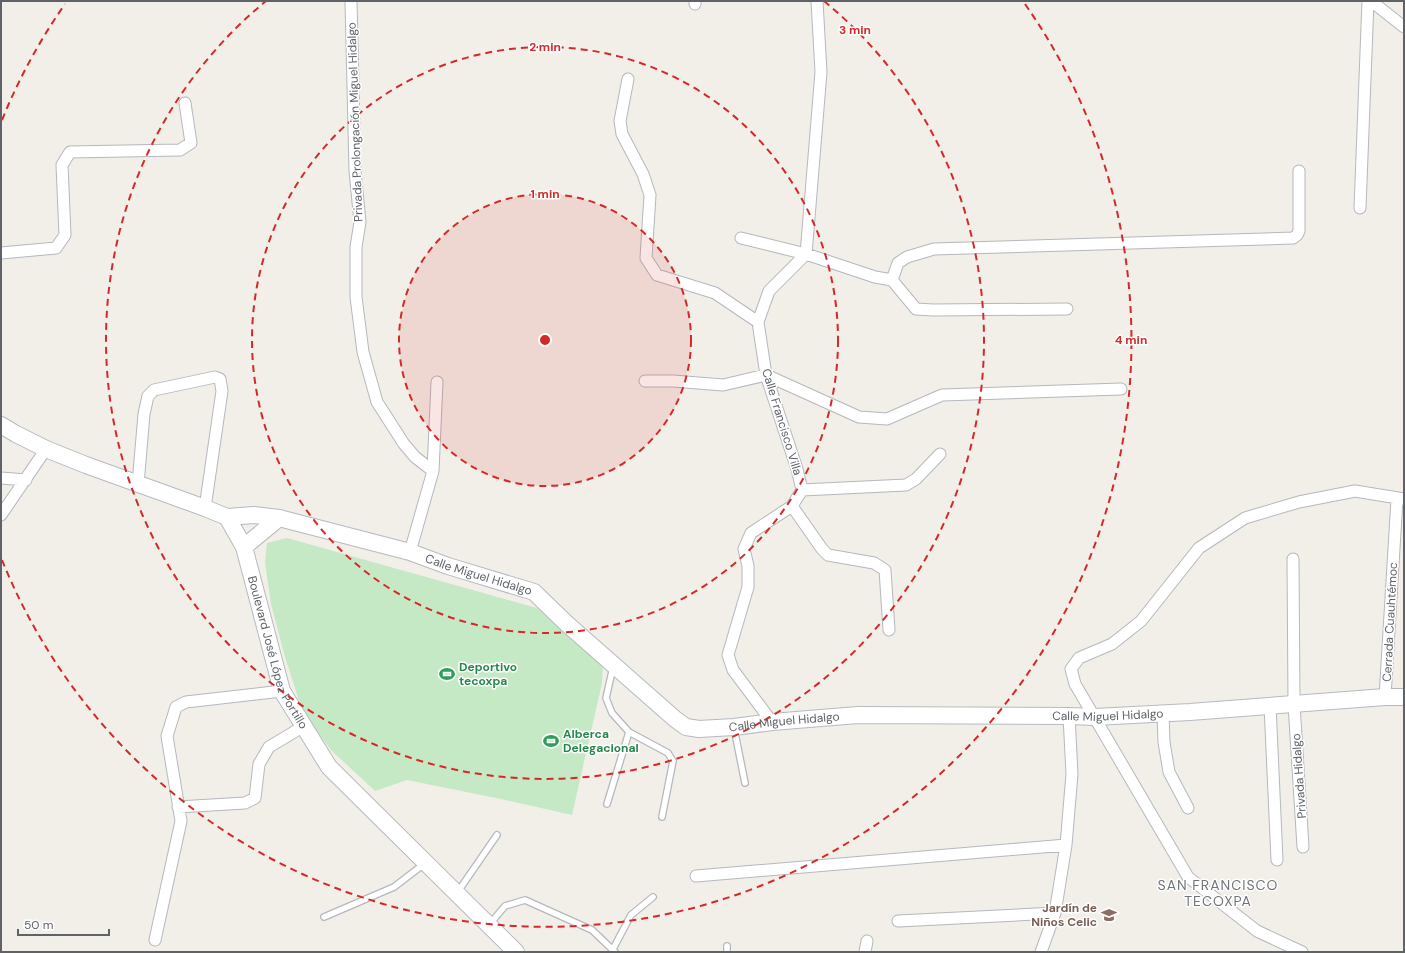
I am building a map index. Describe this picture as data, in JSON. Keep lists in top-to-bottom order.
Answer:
{
  "streets": {
    "street": [
      "Privada Prolongación Miguel Hidalgo",
      "Calle Francisco Villa",
      "Calle Miguel Hidalgo",
      "Cerrada Cuauhtémoc",
      "Boulevard José López Portillo",
      "Privada Hidalgo"
    ]
  },
  "crossings": [
    ["Calle Francisco Villa", "Calle Miguel Hidalgo"],
    ["Calle Miguel Hidalgo", "Cerrada Cuauhtémoc"],
    ["Calle Miguel Hidalgo", "Boulevard José López Portillo"],
    ["Calle Miguel Hidalgo", "Privada Hidalgo"]
  ],
  "districts": ["SAN FRANCISCO TECOXPA"],
  "places": {
    "sports": ["Deportivo tecoxpa", "Alberca Delegacional"],
    "school or university": ["Jardín de Niños Celic"]
  },
  "scale_bar": "50 m",
  "rings": [
    "3 min",
    "2 min",
    "1 min",
    "4 min"
  ]
}
